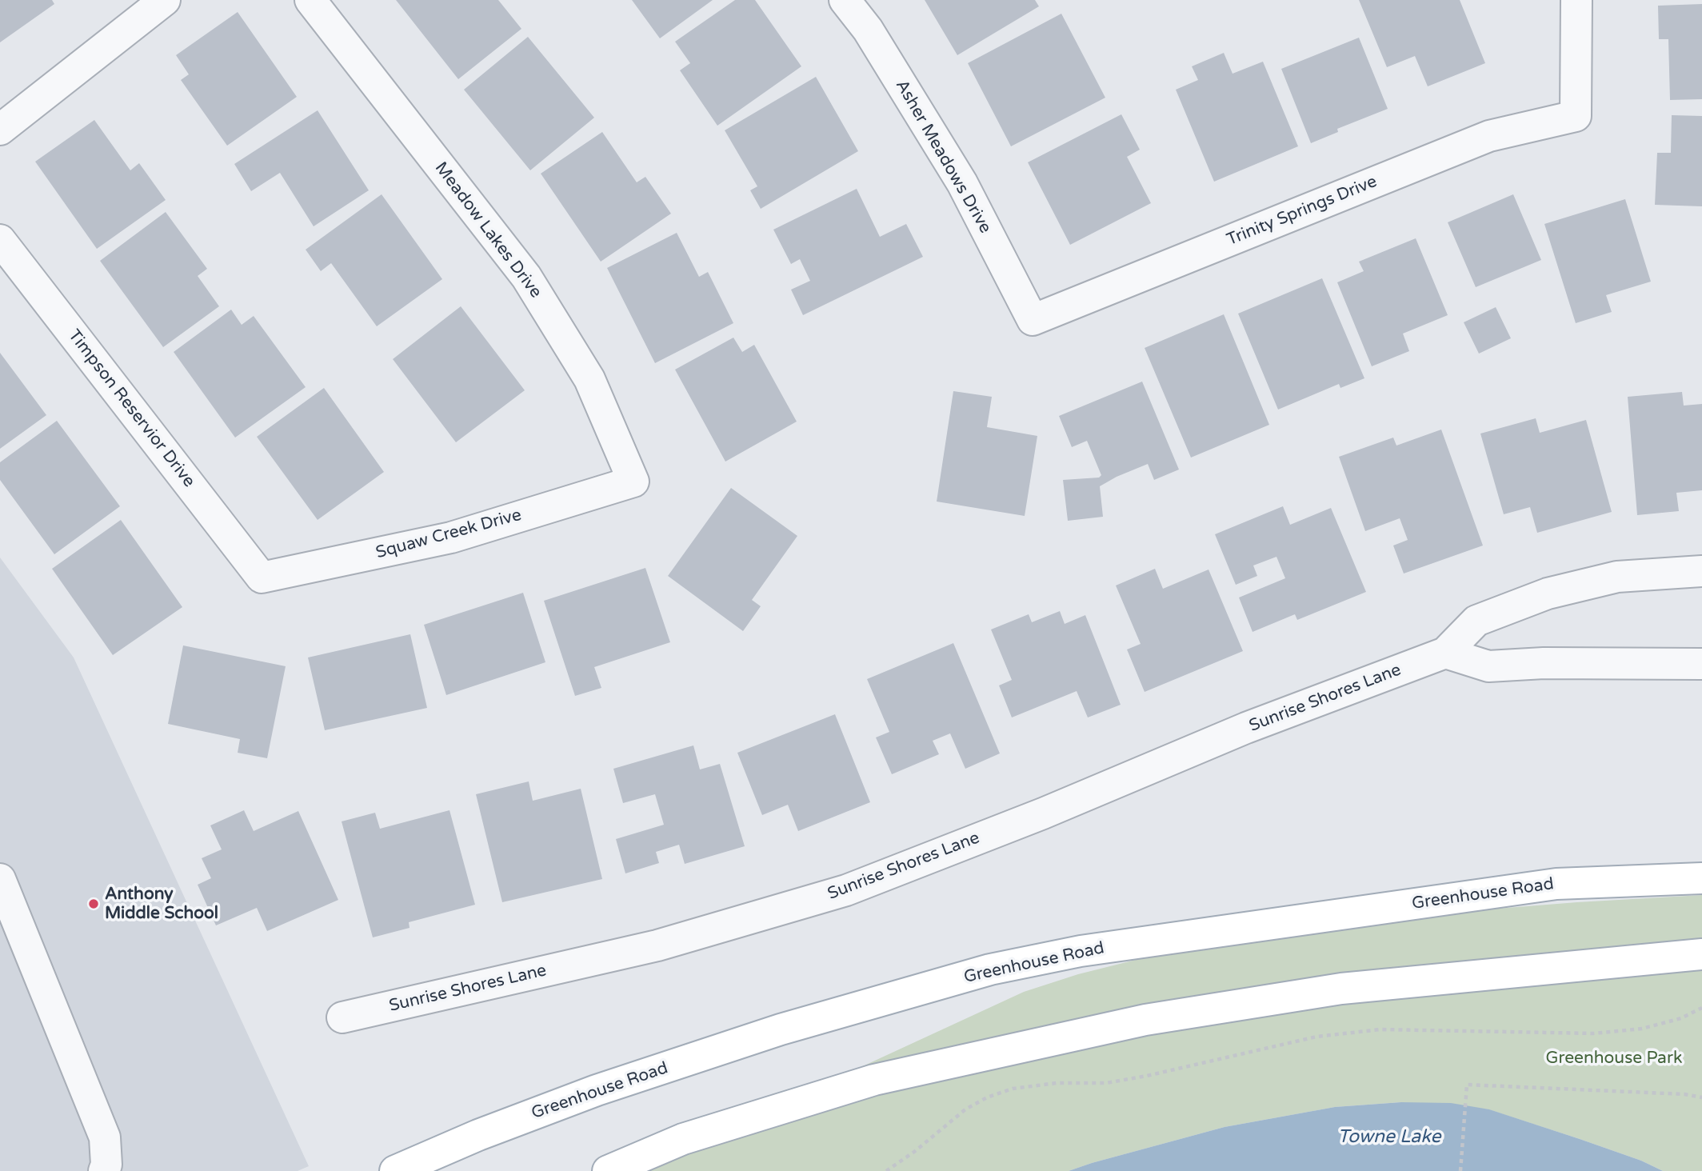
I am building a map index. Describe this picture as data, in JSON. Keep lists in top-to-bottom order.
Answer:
{
  "streets": {
    "main road": ["Greenhouse Road"],
    "street": [
      "Asher Meadows Drive",
      "Trinity Springs Drive",
      "Meadow Lakes Drive",
      "Timpson Reservior Drive",
      "Squaw Creek Drive",
      "Sunrise Shores Lane"
    ]
  },
  "crossings": [
    ["Asher Meadows Drive", "Trinity Springs Drive"],
    ["Meadow Lakes Drive", "Squaw Creek Drive"],
    ["Timpson Reservior Drive", "Squaw Creek Drive"]
  ],
  "water": ["Towne Lake"],
  "parks": ["Greenhouse Park"],
  "places": ["Anthony Middle School"]
}
